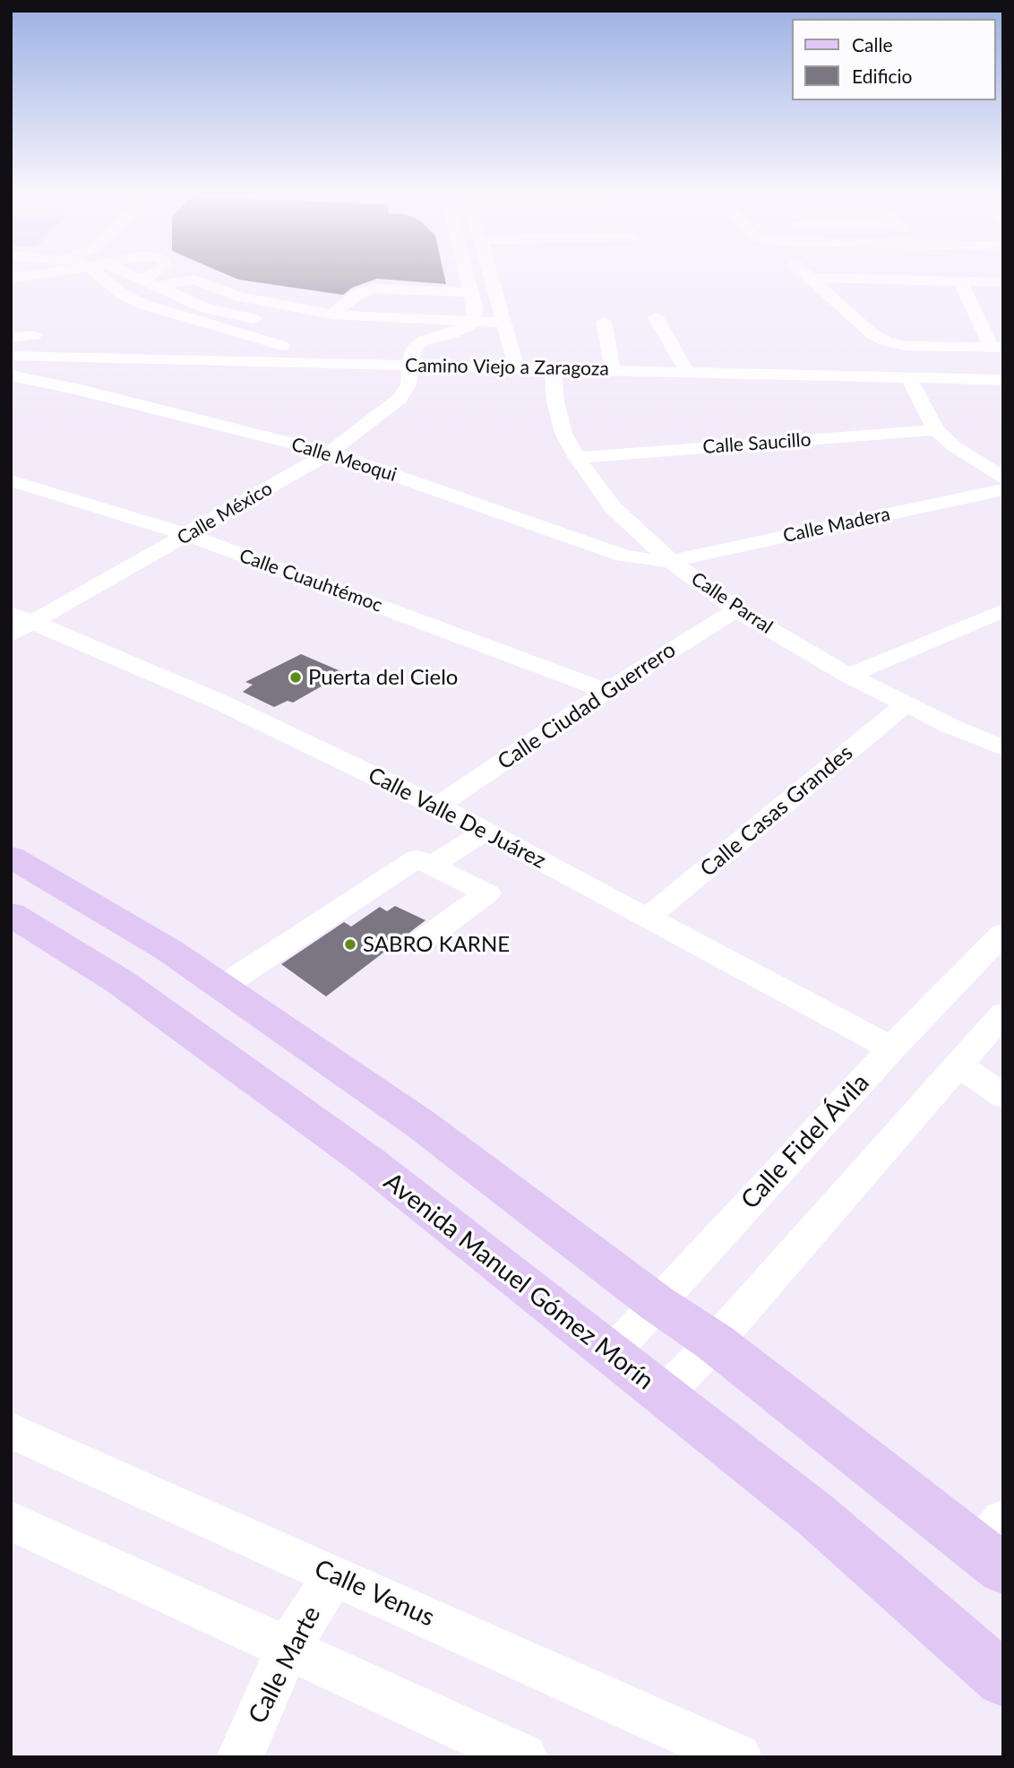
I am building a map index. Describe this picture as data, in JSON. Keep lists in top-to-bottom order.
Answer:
{
  "streets": {
    "main road": ["Avenida Manuel Gómez Morín"],
    "street": [
      "Camino Viejo a Zaragoza",
      "Calle Saucillo",
      "Calle Meoqui",
      "Calle México",
      "Calle Madera",
      "Calle Cuauhtémoc",
      "Calle Parral",
      "Calle Ciudad Guerrero",
      "Calle Casas Grandes",
      "Calle Valle De Juárez",
      "Calle Fidel Ávila",
      "Calle Venus",
      "Calle Marte"
    ]
  },
  "crossings": [
    ["Camino Viejo a Zaragoza", "Calle México"],
    ["Camino Viejo a Zaragoza", "Calle Parral"],
    ["Calle Saucillo", "Calle Parral"],
    ["Calle Meoqui", "Calle México"],
    ["Calle Meoqui", "Calle Madera"],
    ["Calle Meoqui", "Calle Parral"],
    ["Calle México", "Calle Cuauhtémoc"],
    ["Calle México", "Calle Valle De Juárez"],
    ["Calle Madera", "Calle Parral"],
    ["Calle Cuauhtémoc", "Calle Ciudad Guerrero"],
    ["Calle Parral", "Calle Ciudad Guerrero"],
    ["Calle Parral", "Calle Casas Grandes"],
    ["Calle Ciudad Guerrero", "Calle Valle De Juárez"],
    ["Calle Casas Grandes", "Calle Valle De Juárez"],
    ["Calle Valle De Juárez", "Calle Fidel Ávila"],
    ["Calle Fidel Ávila", "Avenida Manuel Gómez Morín"],
    ["Calle Venus", "Calle Marte"]
  ],
  "places": ["Puerta del Cielo", "SABRO KARNE"],
  "legend": ["Calle", "Edificio"]
}
